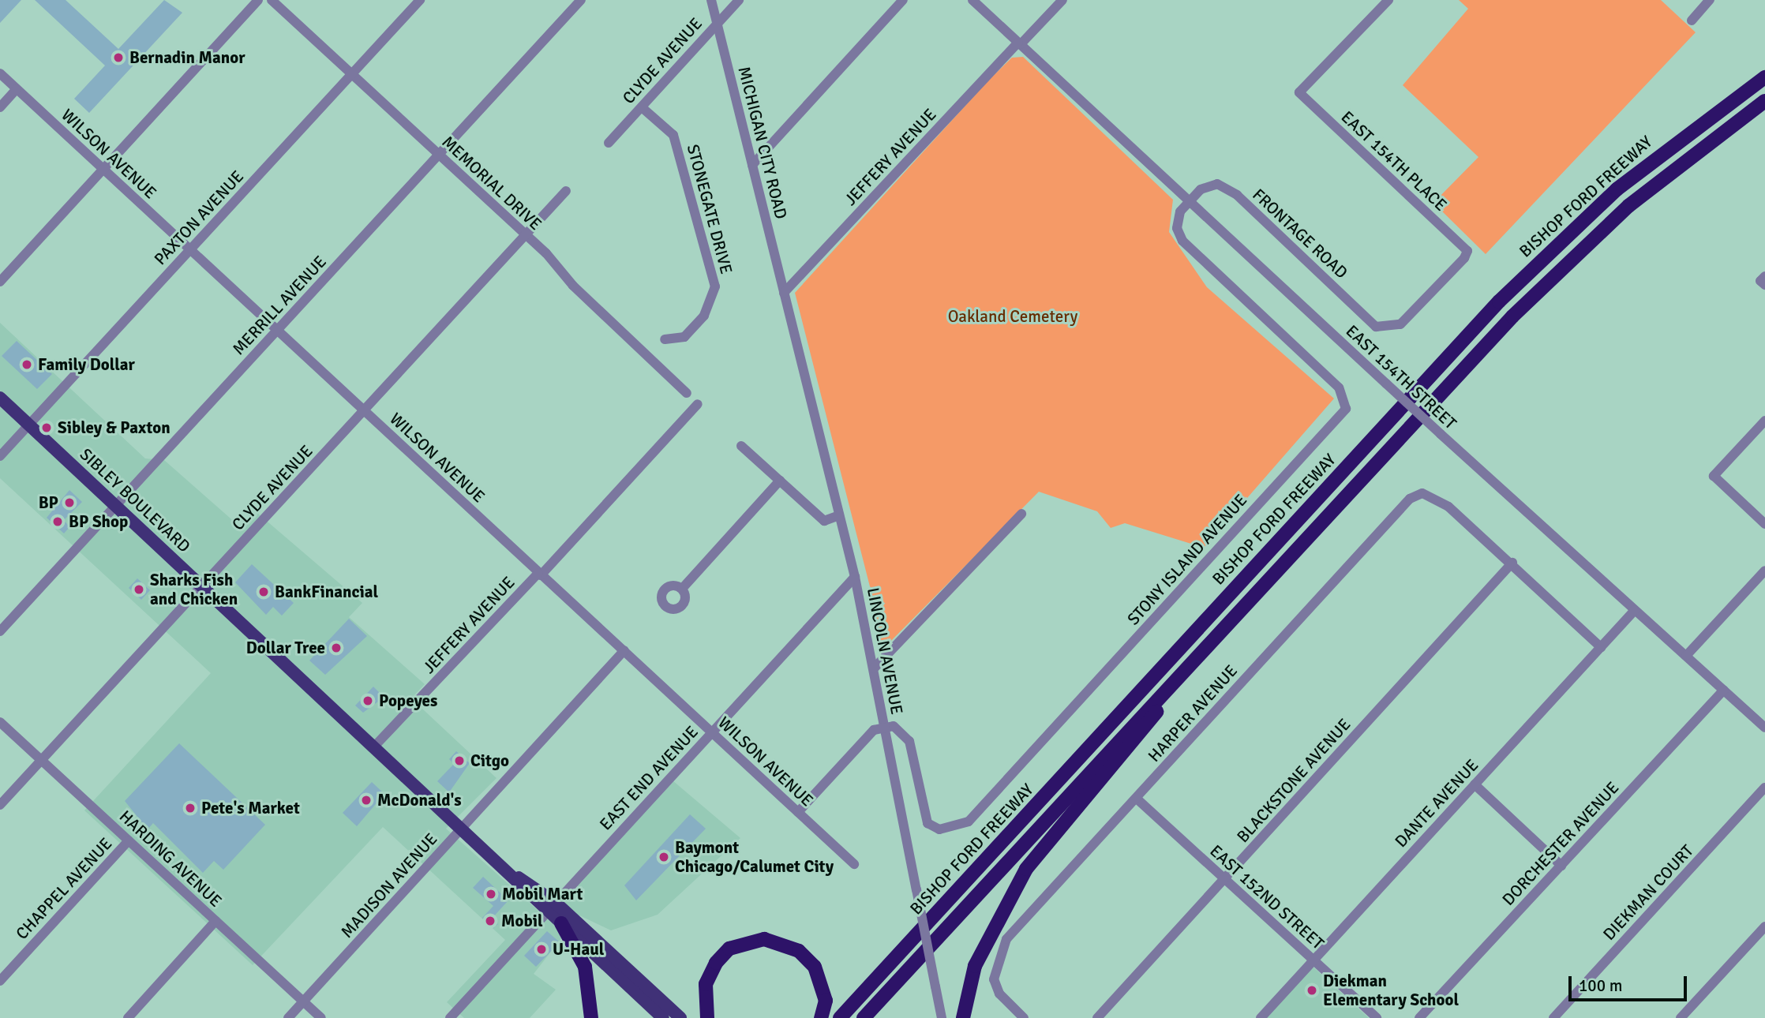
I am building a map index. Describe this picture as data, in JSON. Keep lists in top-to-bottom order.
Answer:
{
  "streets": {
    "highway": ["BISHOP FORD FREEWAY"],
    "main road": ["SIBLEY BOULEVARD"],
    "street": [
      "CLYDE AVENUE",
      "MICHIGAN CITY ROAD",
      "WILSON AVENUE",
      "JEFFERY AVENUE",
      "EAST 154TH PLACE",
      "MEMORIAL DRIVE",
      "STONEGATE DRIVE",
      "PAXTON AVENUE",
      "FRONTAGE ROAD",
      "MERRILL AVENUE",
      "EAST 154TH STREET",
      "STONY ISLAND AVENUE",
      "LINCOLN AVENUE",
      "HARPER AVENUE",
      "EAST END AVENUE",
      "BLACKSTONE AVENUE",
      "DANTE AVENUE",
      "DORCHESTER AVENUE",
      "HARDING AVENUE",
      "MADISON AVENUE",
      "CHAPPEL AVENUE",
      "DIEKMAN COURT",
      "EAST 152ND STREET"
    ]
  },
  "crossings": [
    ["CLYDE AVENUE", "MICHIGAN CITY ROAD"],
    ["CLYDE AVENUE", "WILSON AVENUE"],
    ["CLYDE AVENUE", "MEMORIAL DRIVE"],
    ["CLYDE AVENUE", "STONEGATE DRIVE"],
    ["CLYDE AVENUE", "SIBLEY BOULEVARD"],
    ["CLYDE AVENUE", "HARDING AVENUE"],
    ["MICHIGAN CITY ROAD", "JEFFERY AVENUE"],
    ["MICHIGAN CITY ROAD", "LINCOLN AVENUE"],
    ["WILSON AVENUE", "JEFFERY AVENUE"],
    ["WILSON AVENUE", "PAXTON AVENUE"],
    ["WILSON AVENUE", "MERRILL AVENUE"],
    ["WILSON AVENUE", "EAST END AVENUE"],
    ["WILSON AVENUE", "MADISON AVENUE"],
    ["JEFFERY AVENUE", "EAST 154TH STREET"],
    ["JEFFERY AVENUE", "SIBLEY BOULEVARD"],
    ["JEFFERY AVENUE", "LINCOLN AVENUE"],
    ["EAST 154TH PLACE", "FRONTAGE ROAD"],
    ["MEMORIAL DRIVE", "PAXTON AVENUE"],
    ["MEMORIAL DRIVE", "MERRILL AVENUE"],
    ["PAXTON AVENUE", "SIBLEY BOULEVARD"],
    ["FRONTAGE ROAD", "EAST 154TH STREET"],
    ["FRONTAGE ROAD", "STONY ISLAND AVENUE"],
    ["MERRILL AVENUE", "SIBLEY BOULEVARD"],
    ["EAST 154TH STREET", "STONY ISLAND AVENUE"],
    ["EAST 154TH STREET", "DANTE AVENUE"],
    ["EAST 154TH STREET", "DORCHESTER AVENUE"],
    ["SIBLEY BOULEVARD", "EAST END AVENUE"],
    ["SIBLEY BOULEVARD", "MADISON AVENUE"],
    ["STONY ISLAND AVENUE", "LINCOLN AVENUE"],
    ["LINCOLN AVENUE", "EAST END AVENUE"],
    ["HARPER AVENUE", "BLACKSTONE AVENUE"],
    ["HARPER AVENUE", "EAST 152ND STREET"],
    ["BLACKSTONE AVENUE", "EAST 152ND STREET"],
    ["DANTE AVENUE", "EAST 152ND STREET"],
    ["HARDING AVENUE", "MADISON AVENUE"],
    ["HARDING AVENUE", "CHAPPEL AVENUE"]
  ],
  "parks": ["Oakland Cemetery"],
  "places": [
    "Bernadin Manor",
    "Family Dollar",
    "Sibley & Paxton",
    "BP",
    "BP Shop",
    "Sharks Fish and Chicken",
    "BankFinancial",
    "Dollar Tree",
    "Popeyes",
    "Citgo",
    "McDonald's",
    "Pete's Market",
    "Baymont Chicago/Calumet City",
    "Mobil Mart",
    "Mobil",
    "U-Haul",
    "Diekman Elementary School"
  ],
  "scale_bar": "100 m"
}
